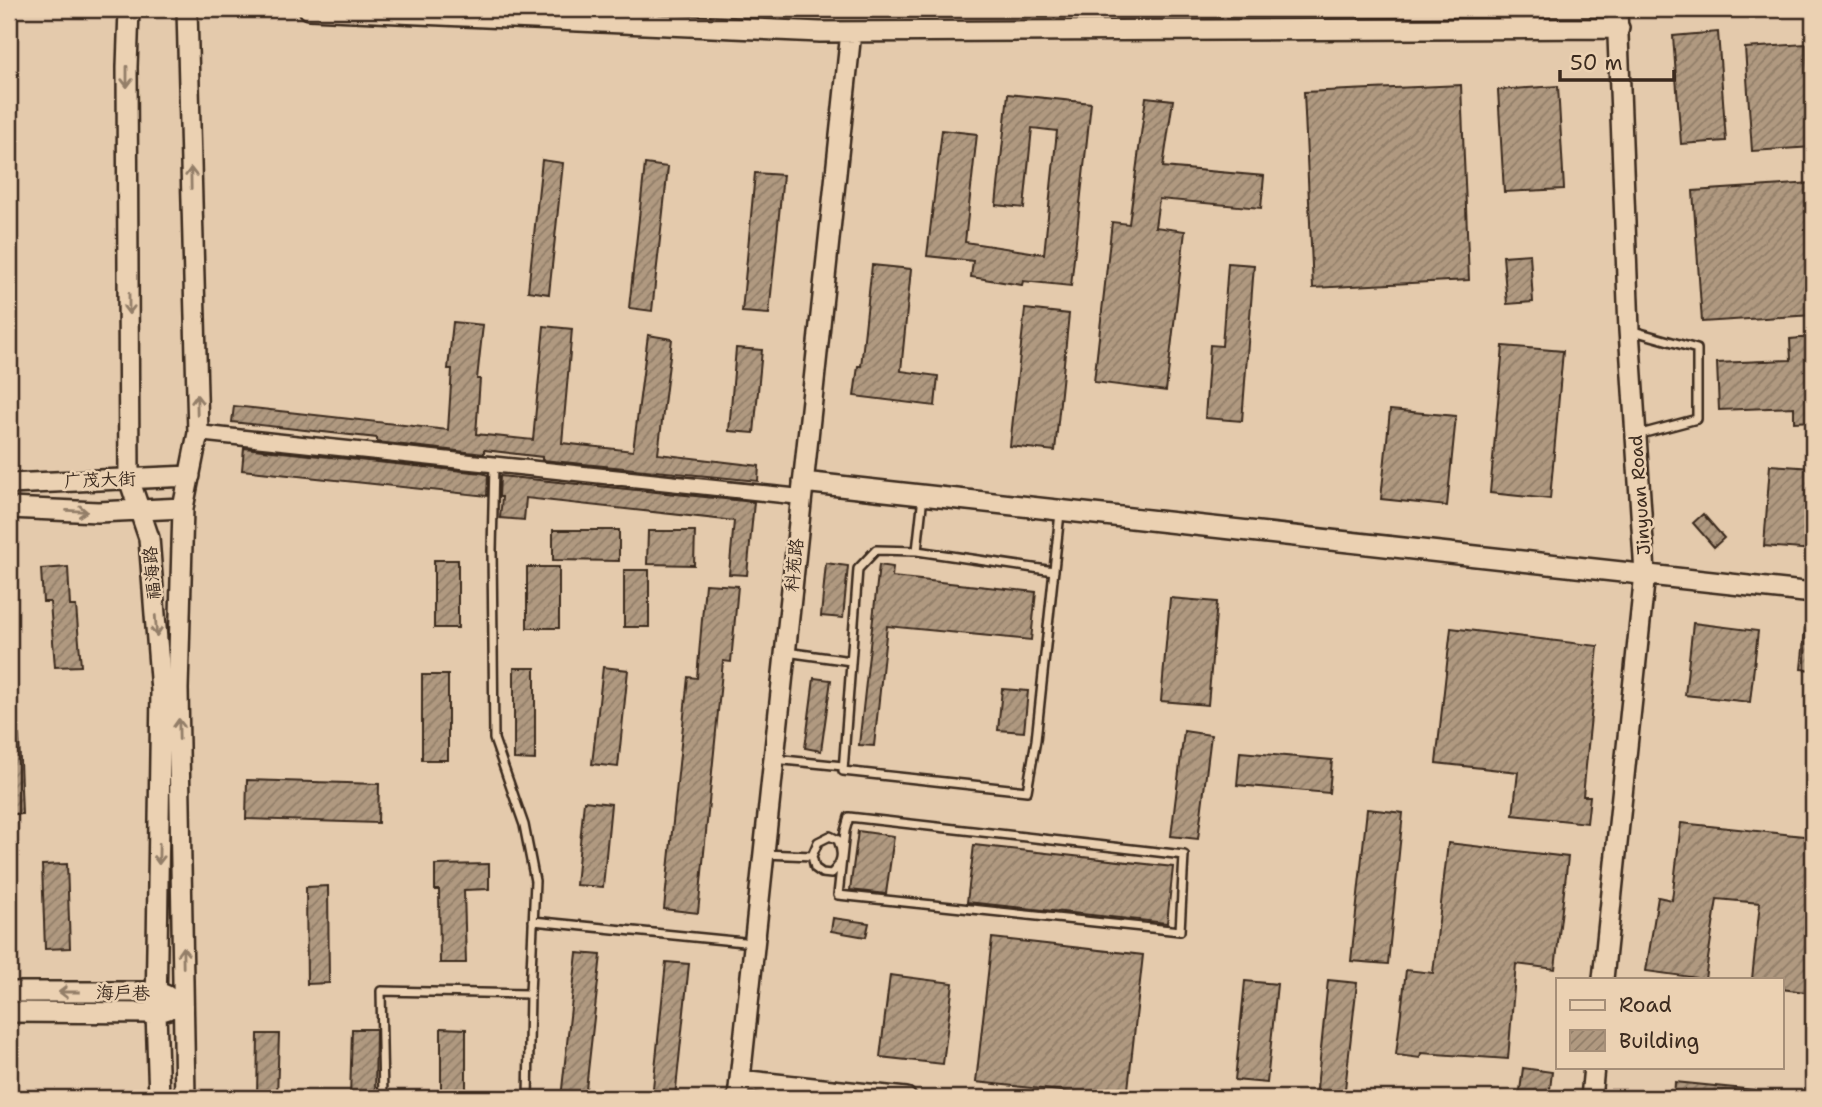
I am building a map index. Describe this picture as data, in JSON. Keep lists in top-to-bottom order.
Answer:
{
  "streets": {
    "street": [
      "广茂大街",
      "Jinyuan Road",
      "科苑路",
      "福海路",
      "海户巷"
    ]
  },
  "crossings": [
    ["广茂大街", "福海路"],
    ["福海路", "海户巷"]
  ],
  "legend": ["Road", "Building"],
  "scale_bar": "50 m"
}
